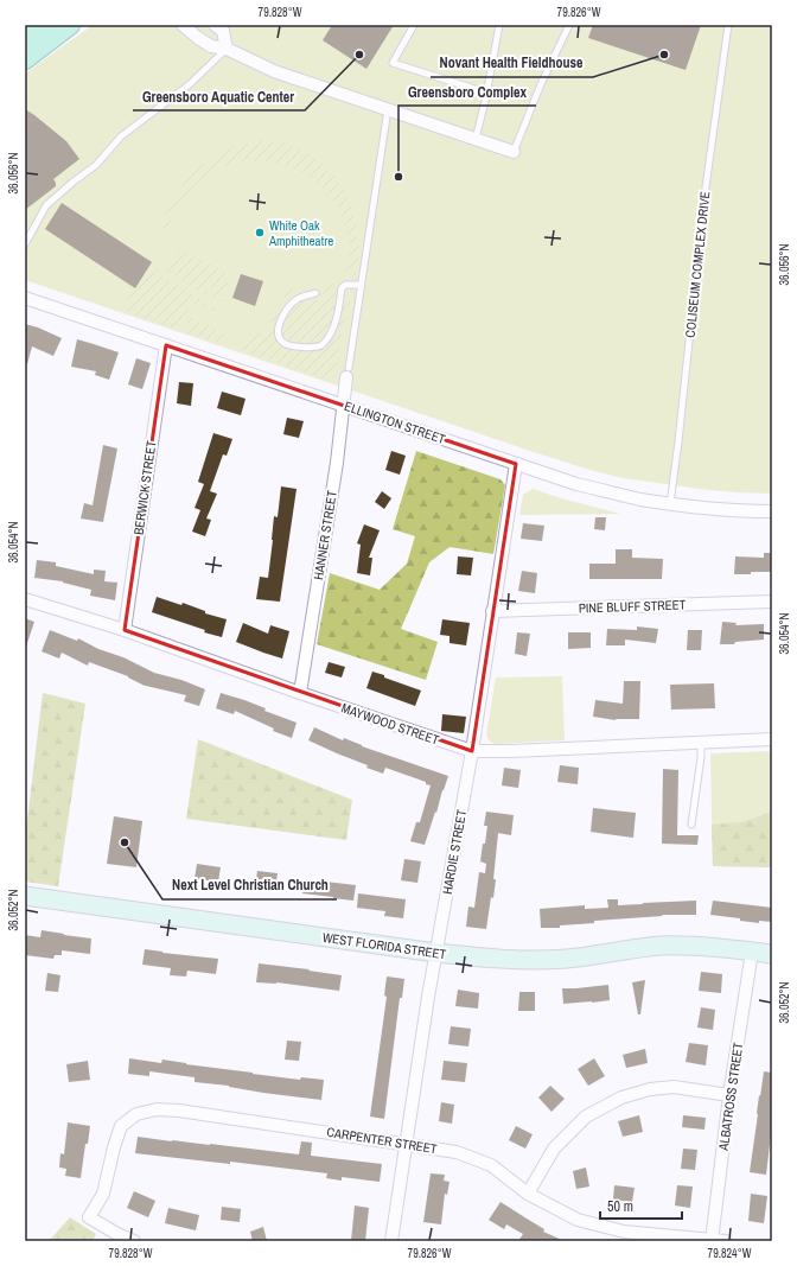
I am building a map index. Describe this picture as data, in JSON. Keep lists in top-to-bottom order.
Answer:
{
  "streets": {
    "main road": ["WEST FLORIDA STREET"],
    "street": [
      "ELLINGTON STREET",
      "BERWICK STREET",
      "HANNER STREET",
      "PINE BLUFF STREET",
      "MAYWOOD STREET",
      "HARDIE STREET",
      "ALBATROSS STREET",
      "CARPENTER STREET"
    ],
    "lane": ["COLISEUM COMPLEX DRIVE"]
  },
  "crossings": [
    ["COLISEUM COMPLEX DRIVE", "ELLINGTON STREET"],
    ["ELLINGTON STREET", "BERWICK STREET"],
    ["ELLINGTON STREET", "HANNER STREET"],
    ["ELLINGTON STREET", "HARDIE STREET"],
    ["BERWICK STREET", "MAYWOOD STREET"],
    ["HANNER STREET", "MAYWOOD STREET"],
    ["PINE BLUFF STREET", "HARDIE STREET"],
    ["MAYWOOD STREET", "HARDIE STREET"],
    ["HARDIE STREET", "WEST FLORIDA STREET"],
    ["HARDIE STREET", "CARPENTER STREET"],
    ["WEST FLORIDA STREET", "ALBATROSS STREET"],
    ["ALBATROSS STREET", "CARPENTER STREET"]
  ],
  "places": [
    "Greensboro Aquatic Center",
    "Novant Health Fieldhouse",
    "Greensboro Complex",
    "White Oak Amphitheatre",
    "Next Level Christian Church"
  ],
  "scale_bar": "50 m",
  "coordinates": [
    "79.828°W",
    "79.826°W",
    "36.056°N",
    "36.054°N",
    "36.052°N",
    "79.824°W"
  ]
}
